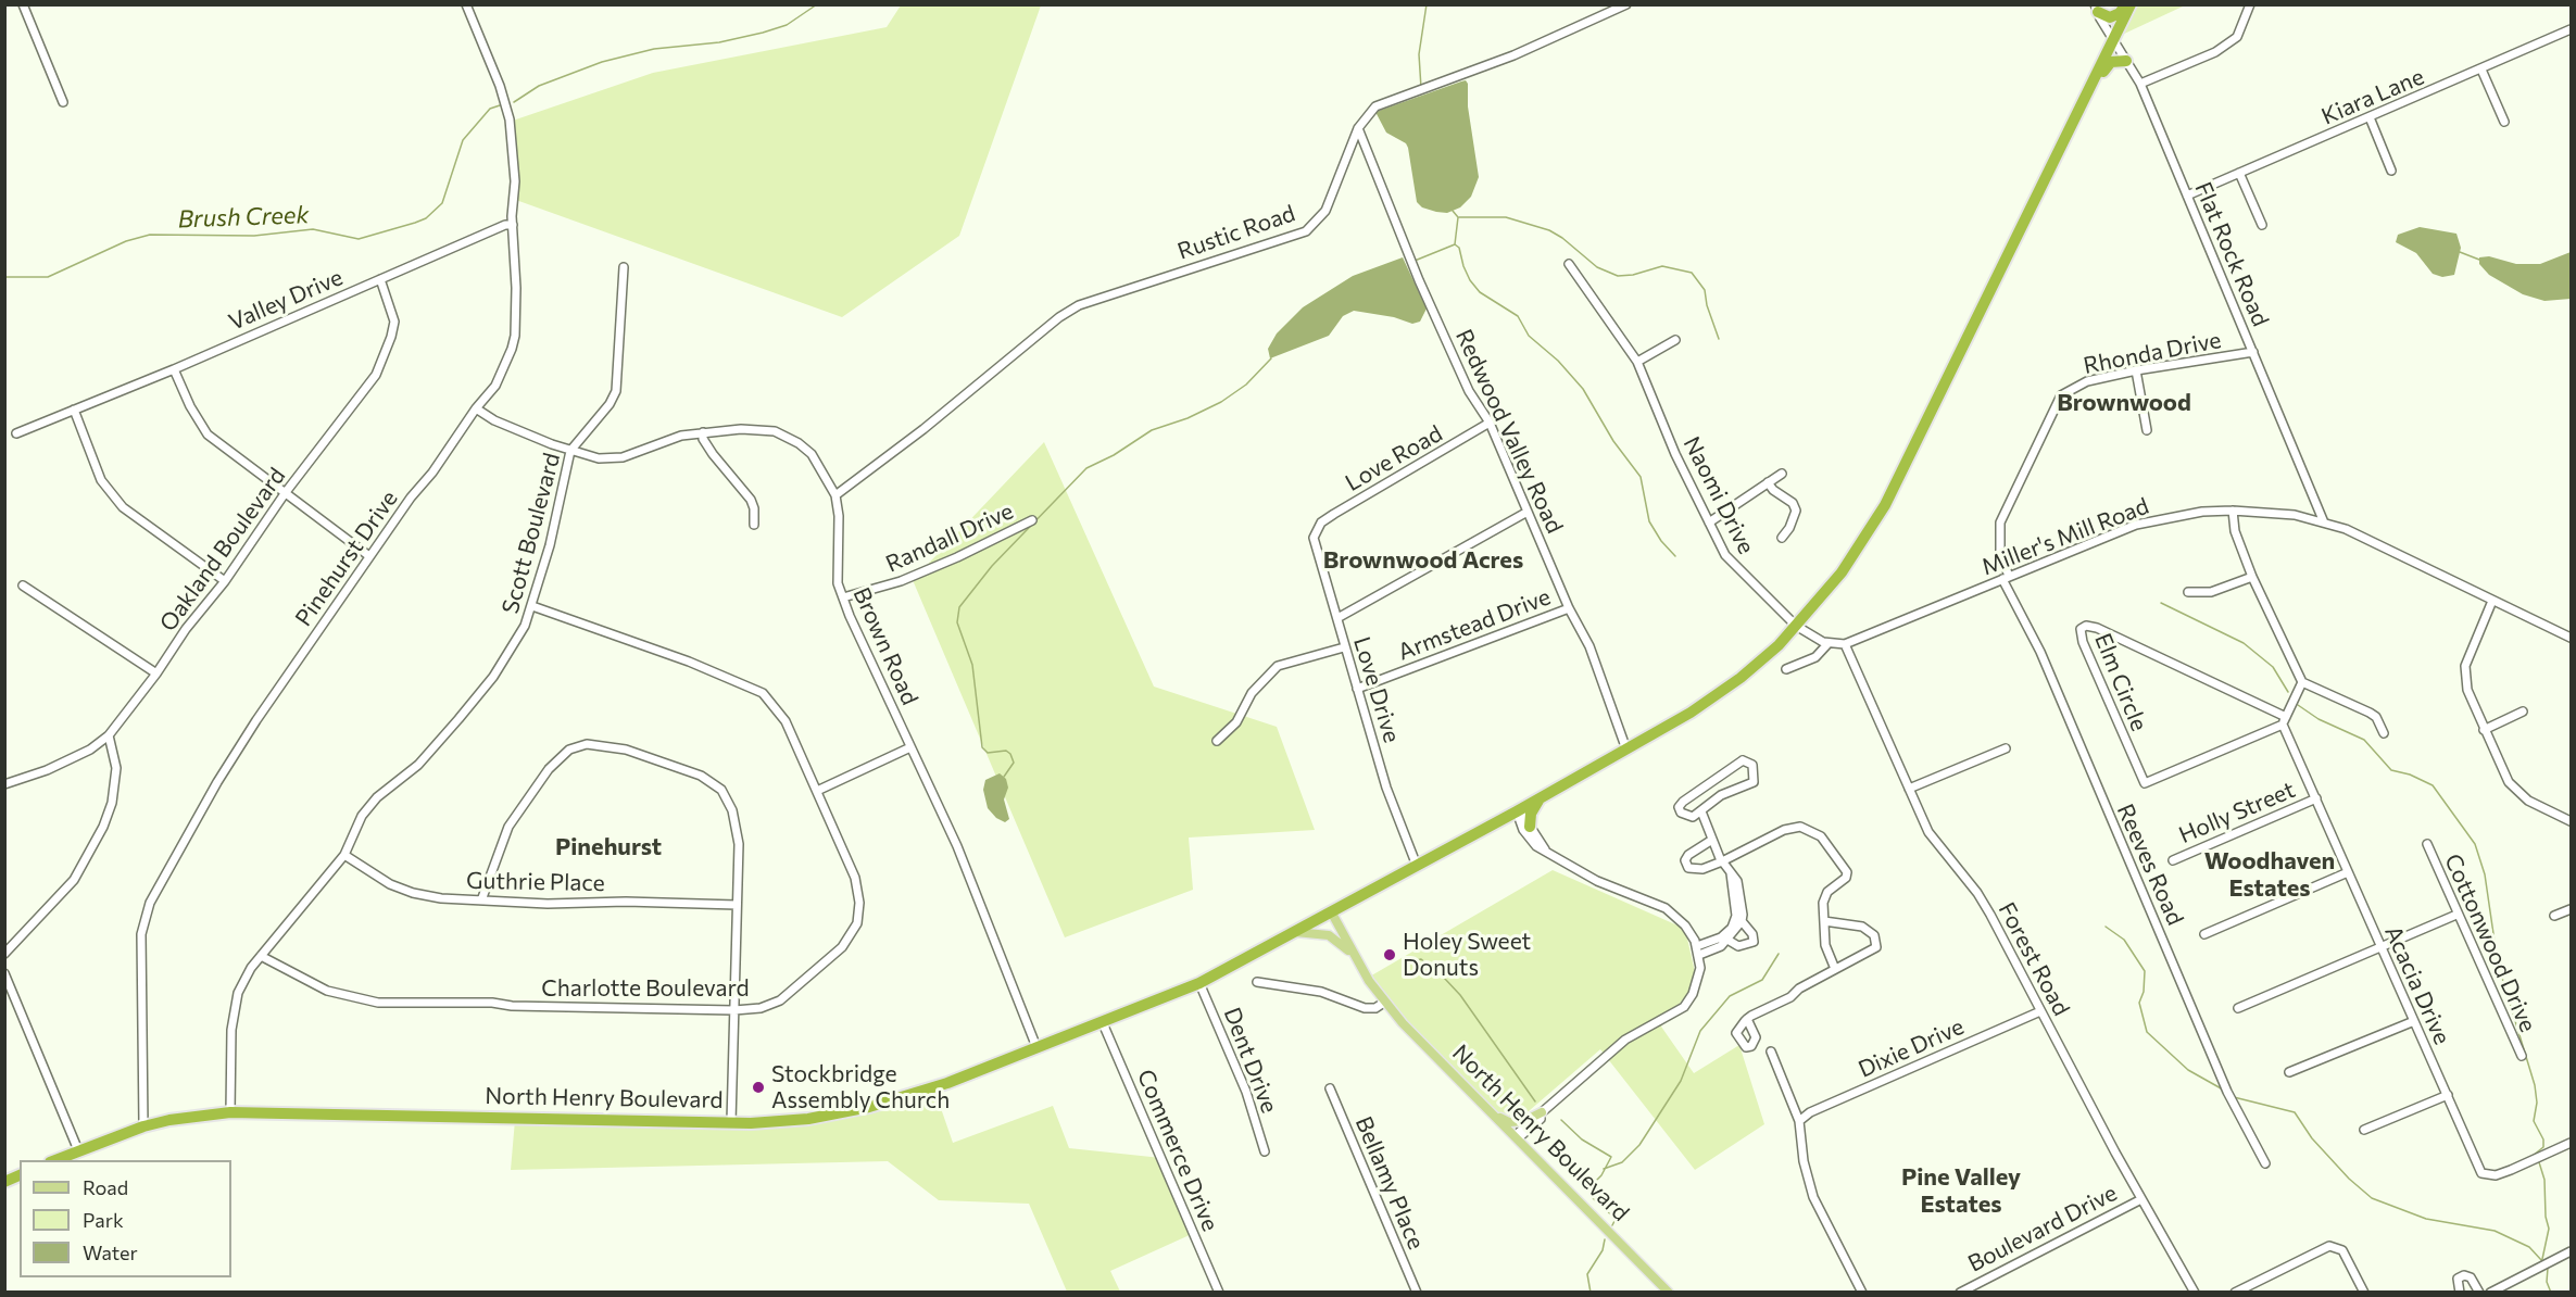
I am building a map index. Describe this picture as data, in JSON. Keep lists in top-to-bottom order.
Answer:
{
  "streets": {
    "highway": ["North Henry Boulevard"],
    "street": [
      "Kiara Lane",
      "Rustic Road",
      "Flat Rock Road",
      "Valley Drive",
      "Rhonda Drive",
      "Redwood Valley Road",
      "Love Road",
      "Naomi Drive",
      "Scott Boulevard",
      "Miller's Mill Road",
      "Randall Drive",
      "Oakland Boulevard",
      "Pinehurst Drive",
      "Armstead Drive",
      "Brown Road",
      "Elm Circle",
      "Love Drive",
      "Holly Street",
      "Reeves Road",
      "Guthrie Place",
      "Cottonwood Drive",
      "Forest Road",
      "Acacia Drive",
      "Charlotte Boulevard",
      "Dixie Drive",
      "Dent Drive",
      "Commerce Drive",
      "Bellamy Place",
      "Boulevard Drive"
    ]
  },
  "crossings": [
    ["Kiara Lane", "Flat Rock Road"],
    ["Rustic Road", "Redwood Valley Road"],
    ["Rustic Road", "Brown Road"],
    ["Flat Rock Road", "Rhonda Drive"],
    ["Flat Rock Road", "Miller's Mill Road"],
    ["Valley Drive", "Oakland Boulevard"],
    ["Valley Drive", "Pinehurst Drive"],
    ["Rhonda Drive", "Miller's Mill Road"],
    ["Rhonda Drive", "Reeves Road"],
    ["Redwood Valley Road", "Love Road"],
    ["Redwood Valley Road", "Armstead Drive"],
    ["Love Road", "Love Drive"],
    ["Naomi Drive", "Miller's Mill Road"],
    ["Scott Boulevard", "Brown Road"],
    ["Scott Boulevard", "Guthrie Place"],
    ["Scott Boulevard", "Charlotte Boulevard"],
    ["Scott Boulevard", "North Henry Boulevard"],
    ["Miller's Mill Road", "Reeves Road"],
    ["Miller's Mill Road", "Forest Road"],
    ["Randall Drive", "Brown Road"],
    ["Pinehurst Drive", "Brown Road"],
    ["Pinehurst Drive", "North Henry Boulevard"],
    ["Armstead Drive", "Love Drive"],
    ["Brown Road", "North Henry Boulevard"],
    ["Elm Circle", "Acacia Drive"],
    ["Holly Street", "Acacia Drive"],
    ["Forest Road", "Dixie Drive"],
    ["Forest Road", "Boulevard Drive"],
    ["Dent Drive", "North Henry Boulevard"],
    ["North Henry Boulevard", "Commerce Drive"]
  ],
  "districts": [
    "Brownwood",
    "Brownwood Acres",
    "Pinehurst",
    "Woodhaven Estates",
    "Pine Valley Estates"
  ],
  "water": ["Brush Creek"],
  "places": ["Holey Sweet Donuts", "Stockbridge Assembly Church"],
  "legend": ["Road", "Park", "Water"]
}
